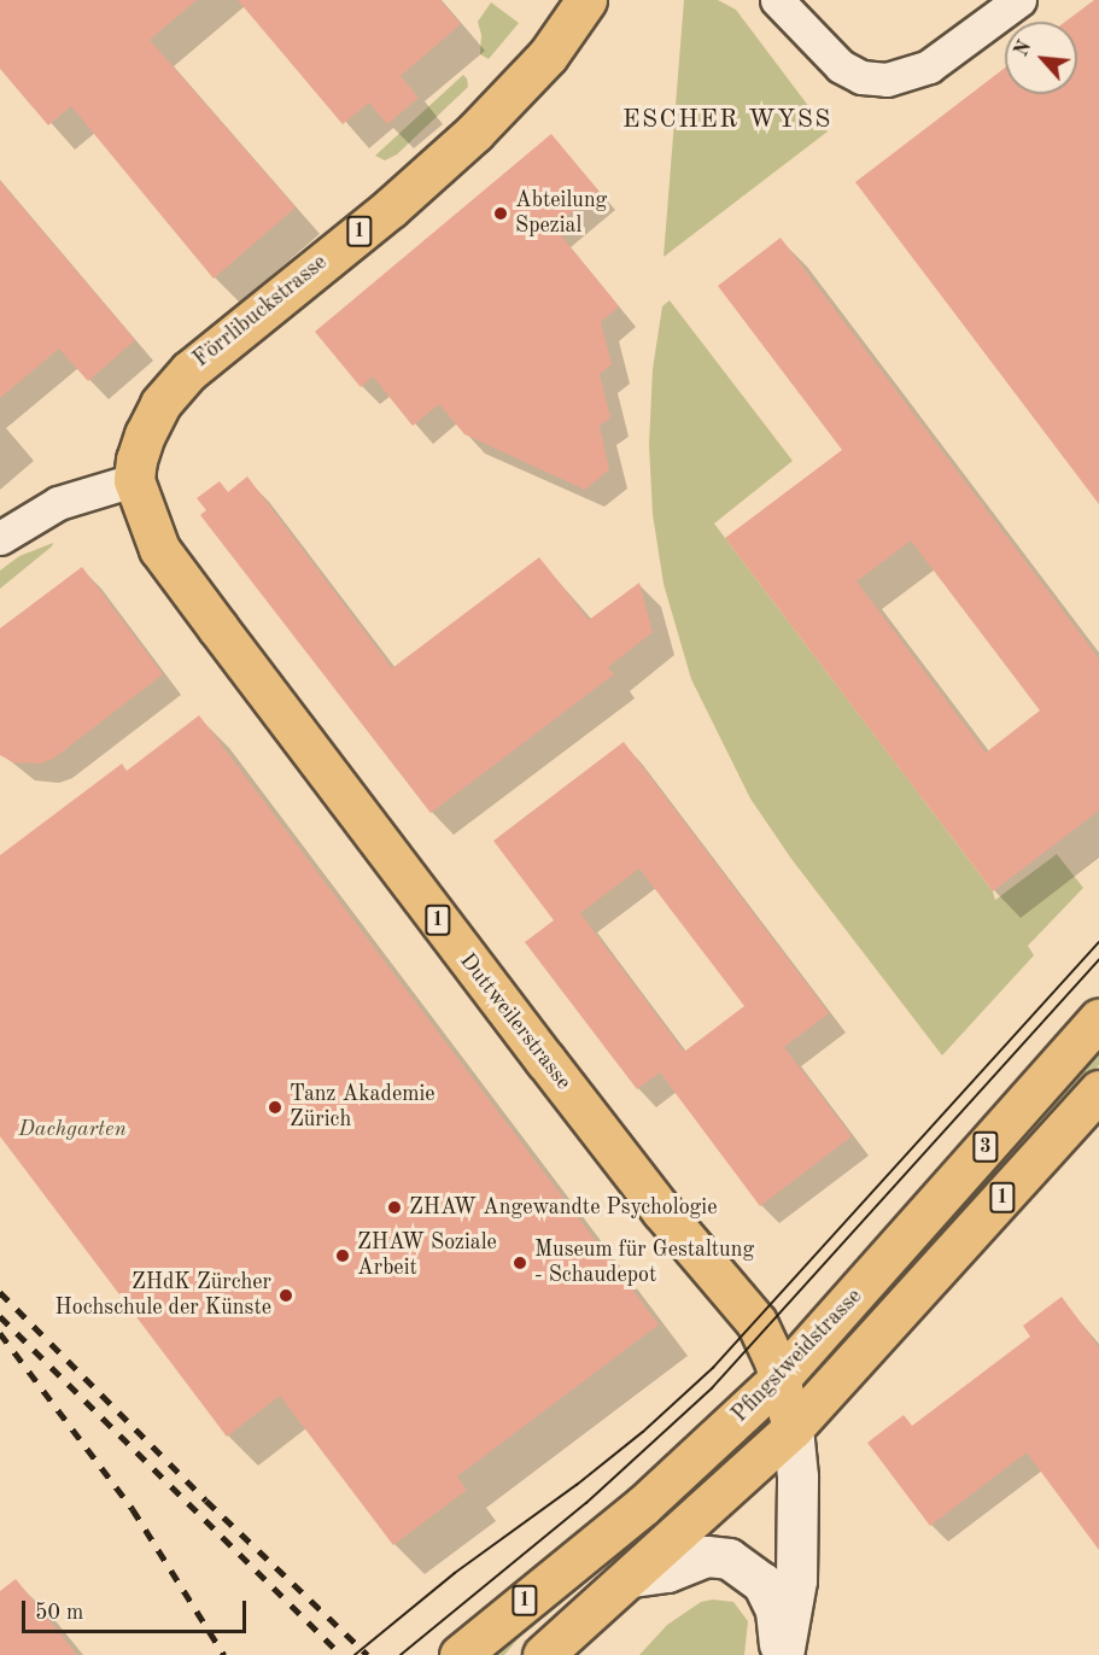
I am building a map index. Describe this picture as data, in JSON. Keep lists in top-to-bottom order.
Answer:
{
  "streets": {
    "main road": [
      "1",
      "Förrlibuckstrasse",
      "Duttweilerstrasse",
      "3",
      "Pfingstweidstrasse"
    ]
  },
  "crossings": [
    ["Förrlibuckstrasse", "Duttweilerstrasse"],
    ["Duttweilerstrasse", "Pfingstweidstrasse"]
  ],
  "districts": ["ESCHER WYSS"],
  "parks": ["Dachgarten"],
  "places": [
    "Abteilung Spezial",
    "Tanz Akademie Zürich",
    "ZHAW Angewandte Psychologie",
    "ZHAW Soziale Arbeit",
    "Museum für Gestaltung - Schaudepot",
    "ZHdK Zürcher Hochschule der Künste"
  ],
  "scale_bar": "50 m",
  "north": "top left"
}
